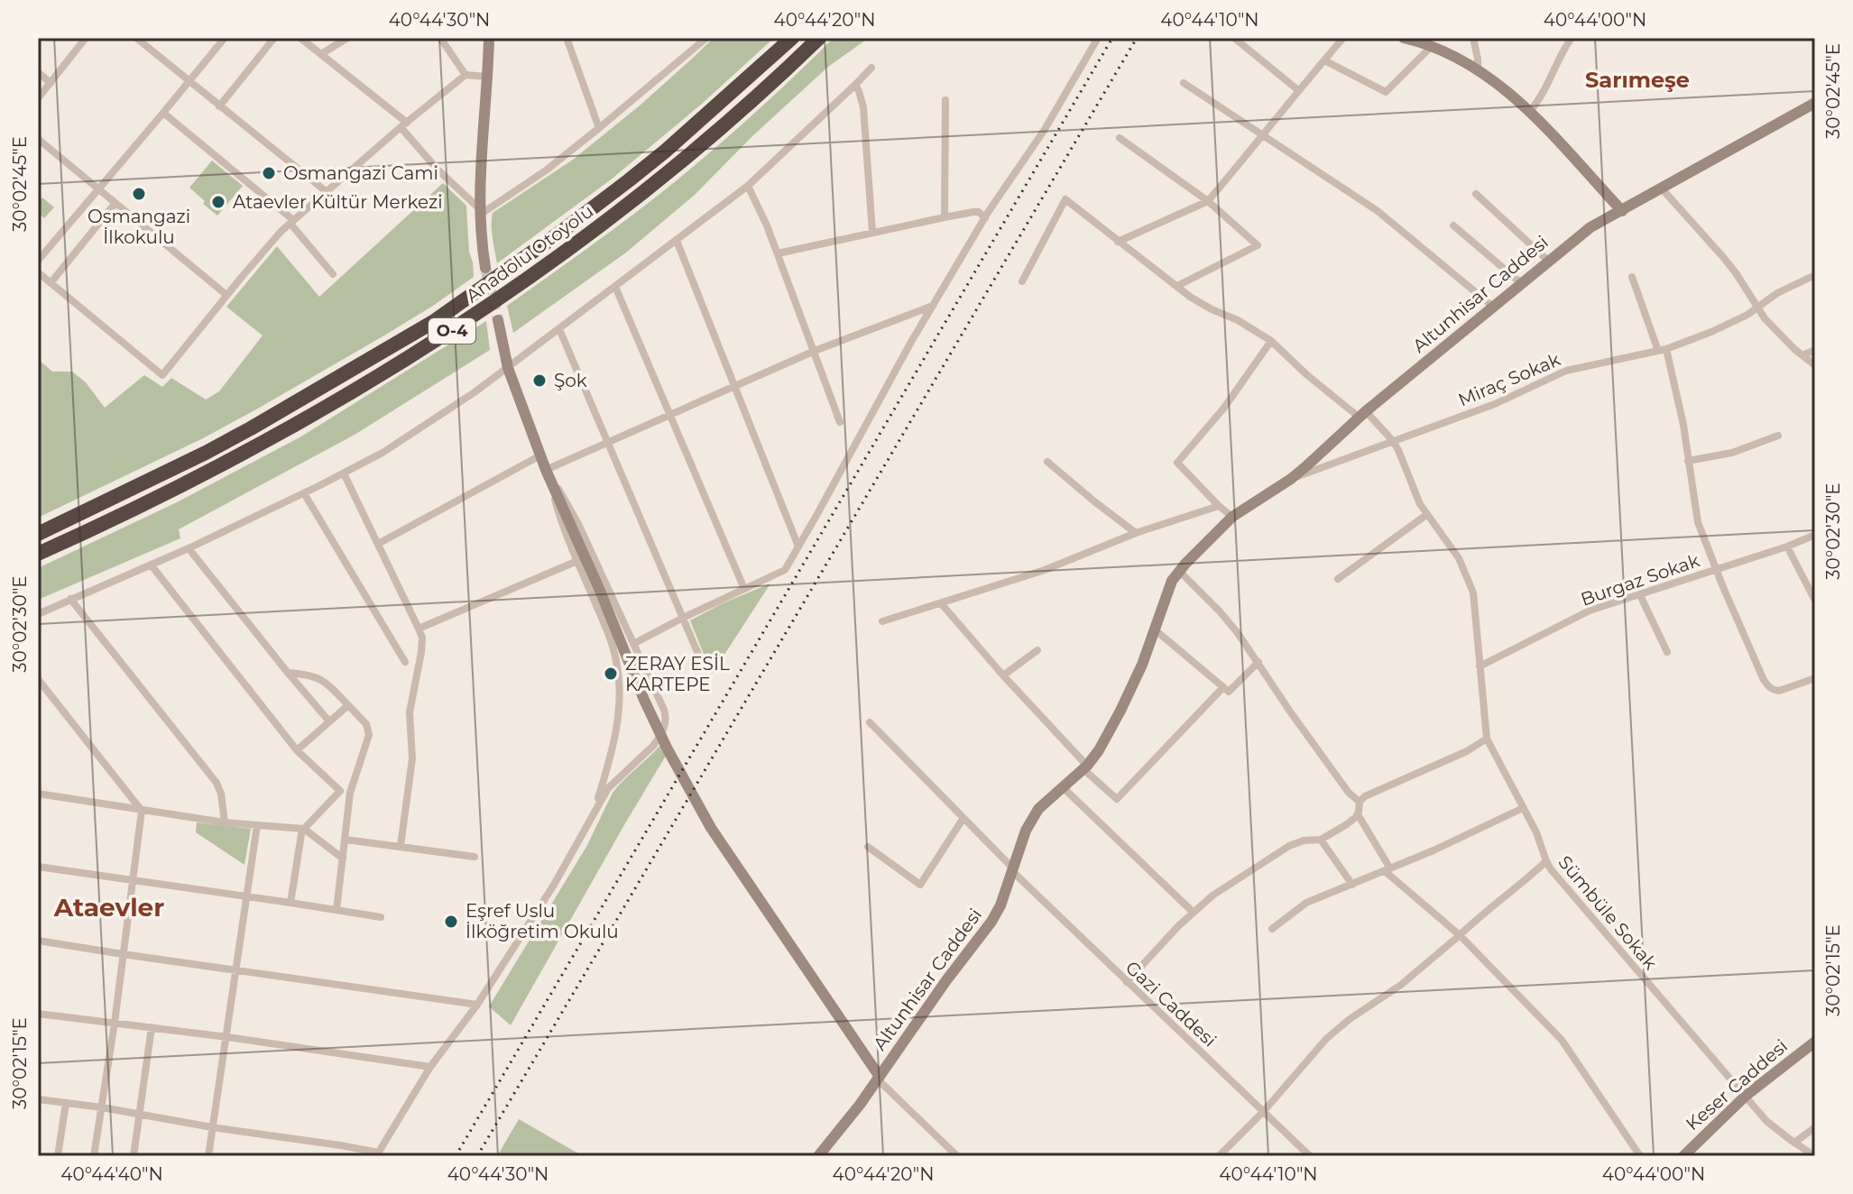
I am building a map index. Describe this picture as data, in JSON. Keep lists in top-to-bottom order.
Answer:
{
  "streets": {
    "highway": ["Anadolu Otoyolu", "O-4"],
    "street": [
      "Altunhisar Caddesi",
      "Miraç Sokak",
      "Burgaz Sokak",
      "Sümbüle Sokak",
      "Gazi Caddesi",
      "Keser Caddesi"
    ]
  },
  "crossings": [
    ["Altunhisar Caddesi", "Miraç Sokak"],
    ["Altunhisar Caddesi", "Sümbüle Sokak"],
    ["Altunhisar Caddesi", "Gazi Caddesi"],
    ["Miraç Sokak", "Sümbüle Sokak"],
    ["Burgaz Sokak", "Sümbüle Sokak"],
    ["Sümbüle Sokak", "Keser Caddesi"]
  ],
  "districts": ["Sarımeşe", "Ataevler"],
  "places": [
    "Osmangazi Cami",
    "Osmangazi İlkokulu",
    "Ataevler Kültür Merkezi",
    "Şok",
    "ZERAY ESİL KARTEPE",
    "Eşref Uslu İlköğretim Okulu"
  ],
  "coordinates": [
    "40°44'30\"N",
    "40°44'20\"N",
    "40°44'10\"N",
    "40°44'00\"N",
    "30°02'45\"E",
    "30°02'30\"E",
    "30°02'15\"E",
    "40°44'40\"N"
  ]
}
